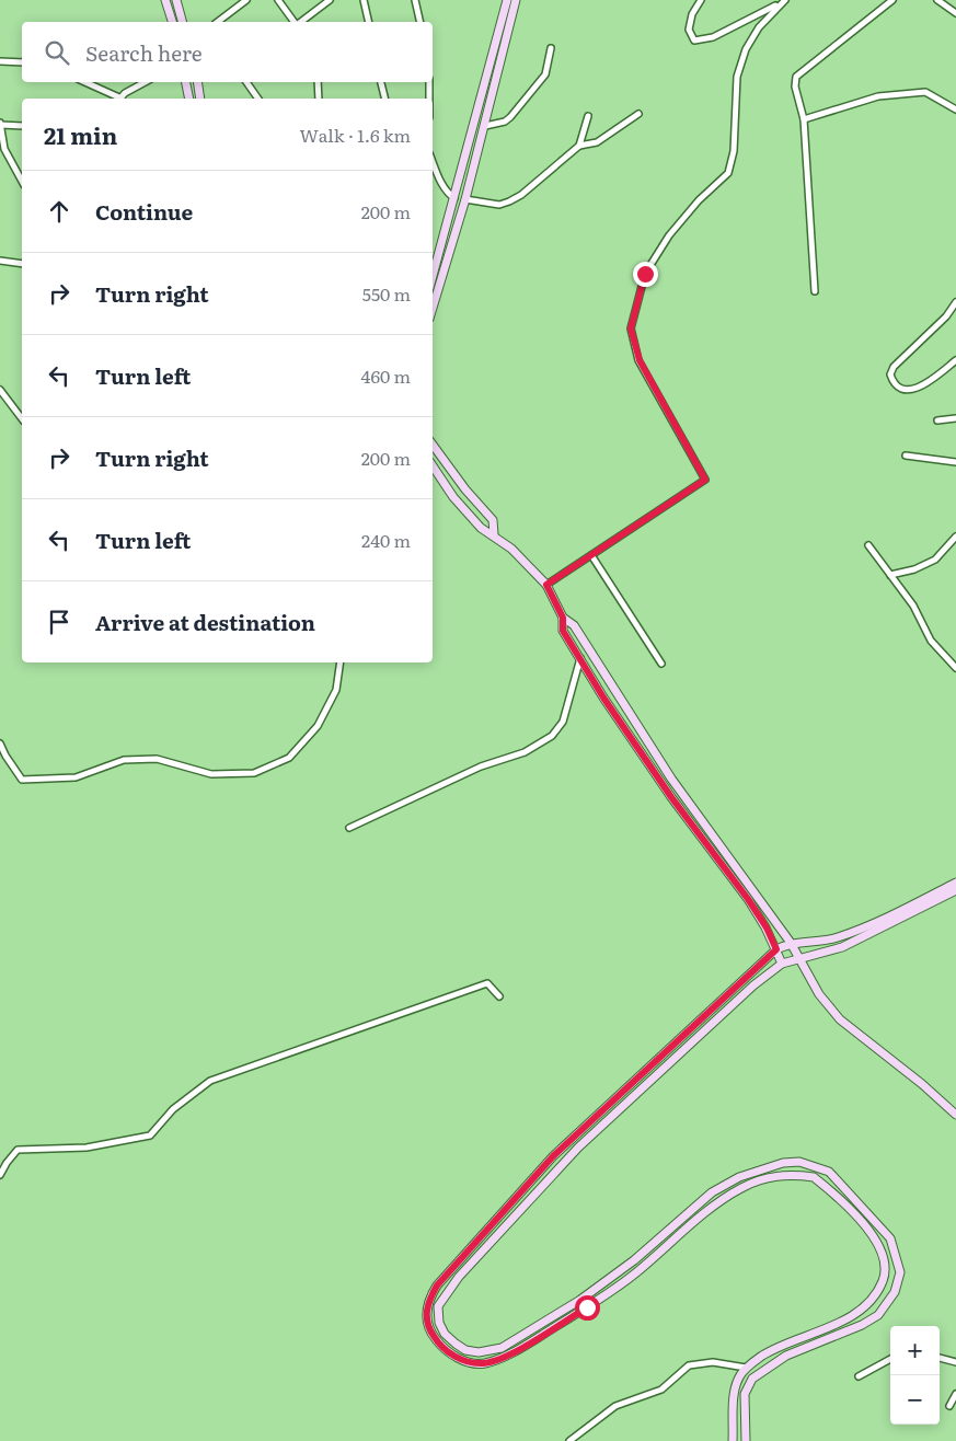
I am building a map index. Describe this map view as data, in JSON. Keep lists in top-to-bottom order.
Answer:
{
  "page": {
    "search": "Search here",
    "heading": ["21 min", "Walk · 1.6 km"],
    "list": [
      ["Continue", "200 m"],
      ["Turn right", "550 m"],
      ["Turn left", "460 m"],
      ["Turn right", "200 m"],
      ["Turn left", "240 m"],
      "Arrive at destination"
    ],
    "map_buttons": ["+", "−"]
  }
}
